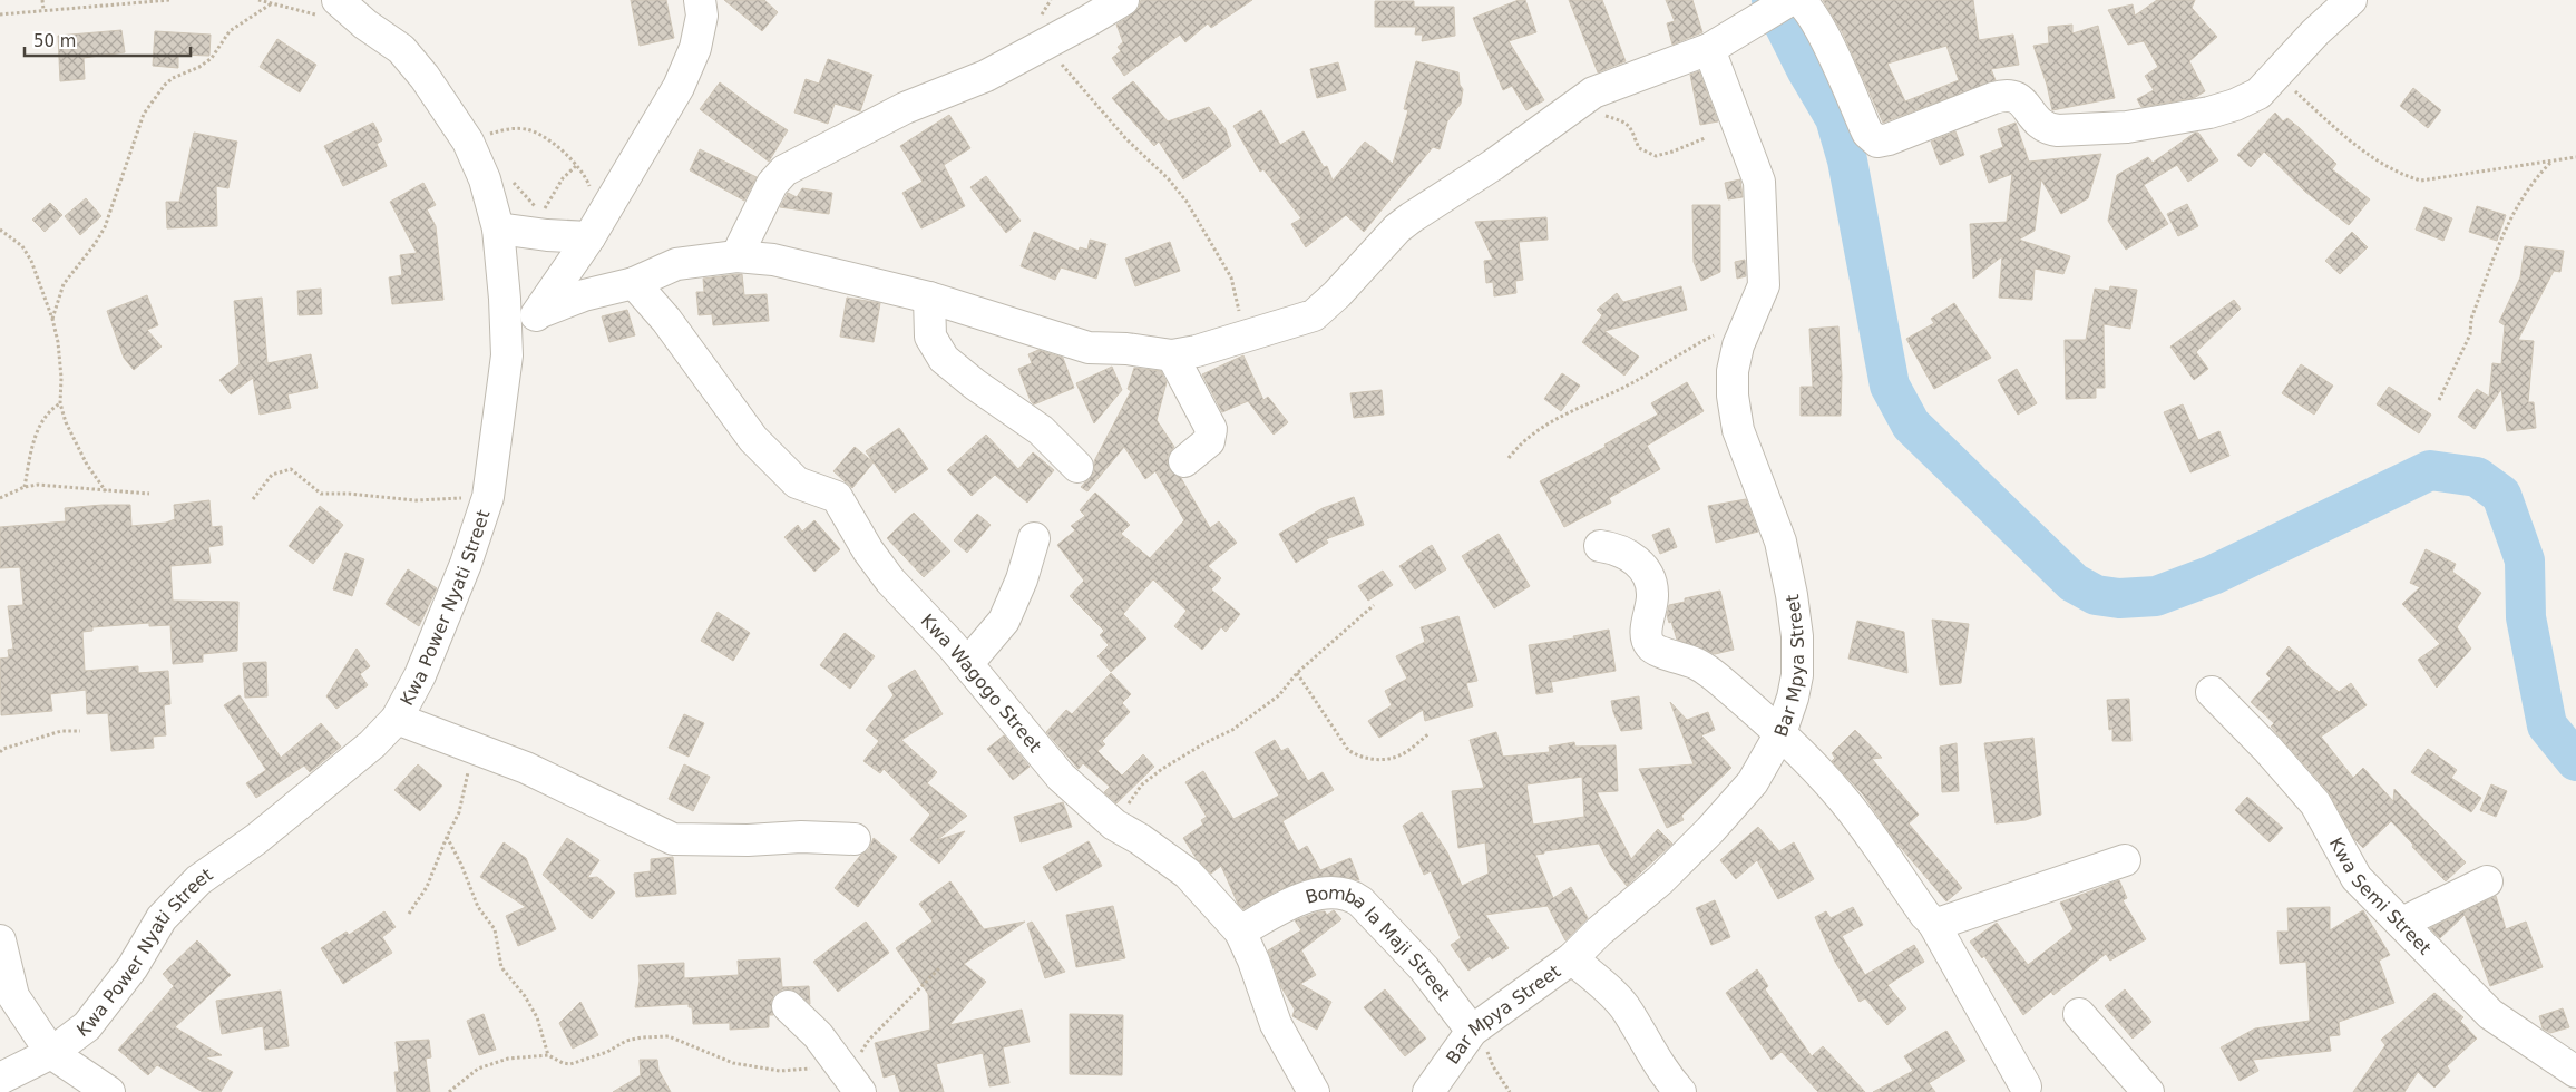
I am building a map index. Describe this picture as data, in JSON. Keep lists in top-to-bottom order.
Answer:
{
  "streets": {
    "street": [
      "Kwa Power Nyati Street",
      "Bar Mpya Street",
      "Kwa Wagogo Street",
      "Kwa Semi Street",
      "Bomba la Maji Street"
    ]
  },
  "crossings": [
    ["Bar Mpya Street", "Bomba la Maji Street"],
    ["Kwa Wagogo Street", "Bomba la Maji Street"]
  ],
  "scale_bar": "50 m"
}
